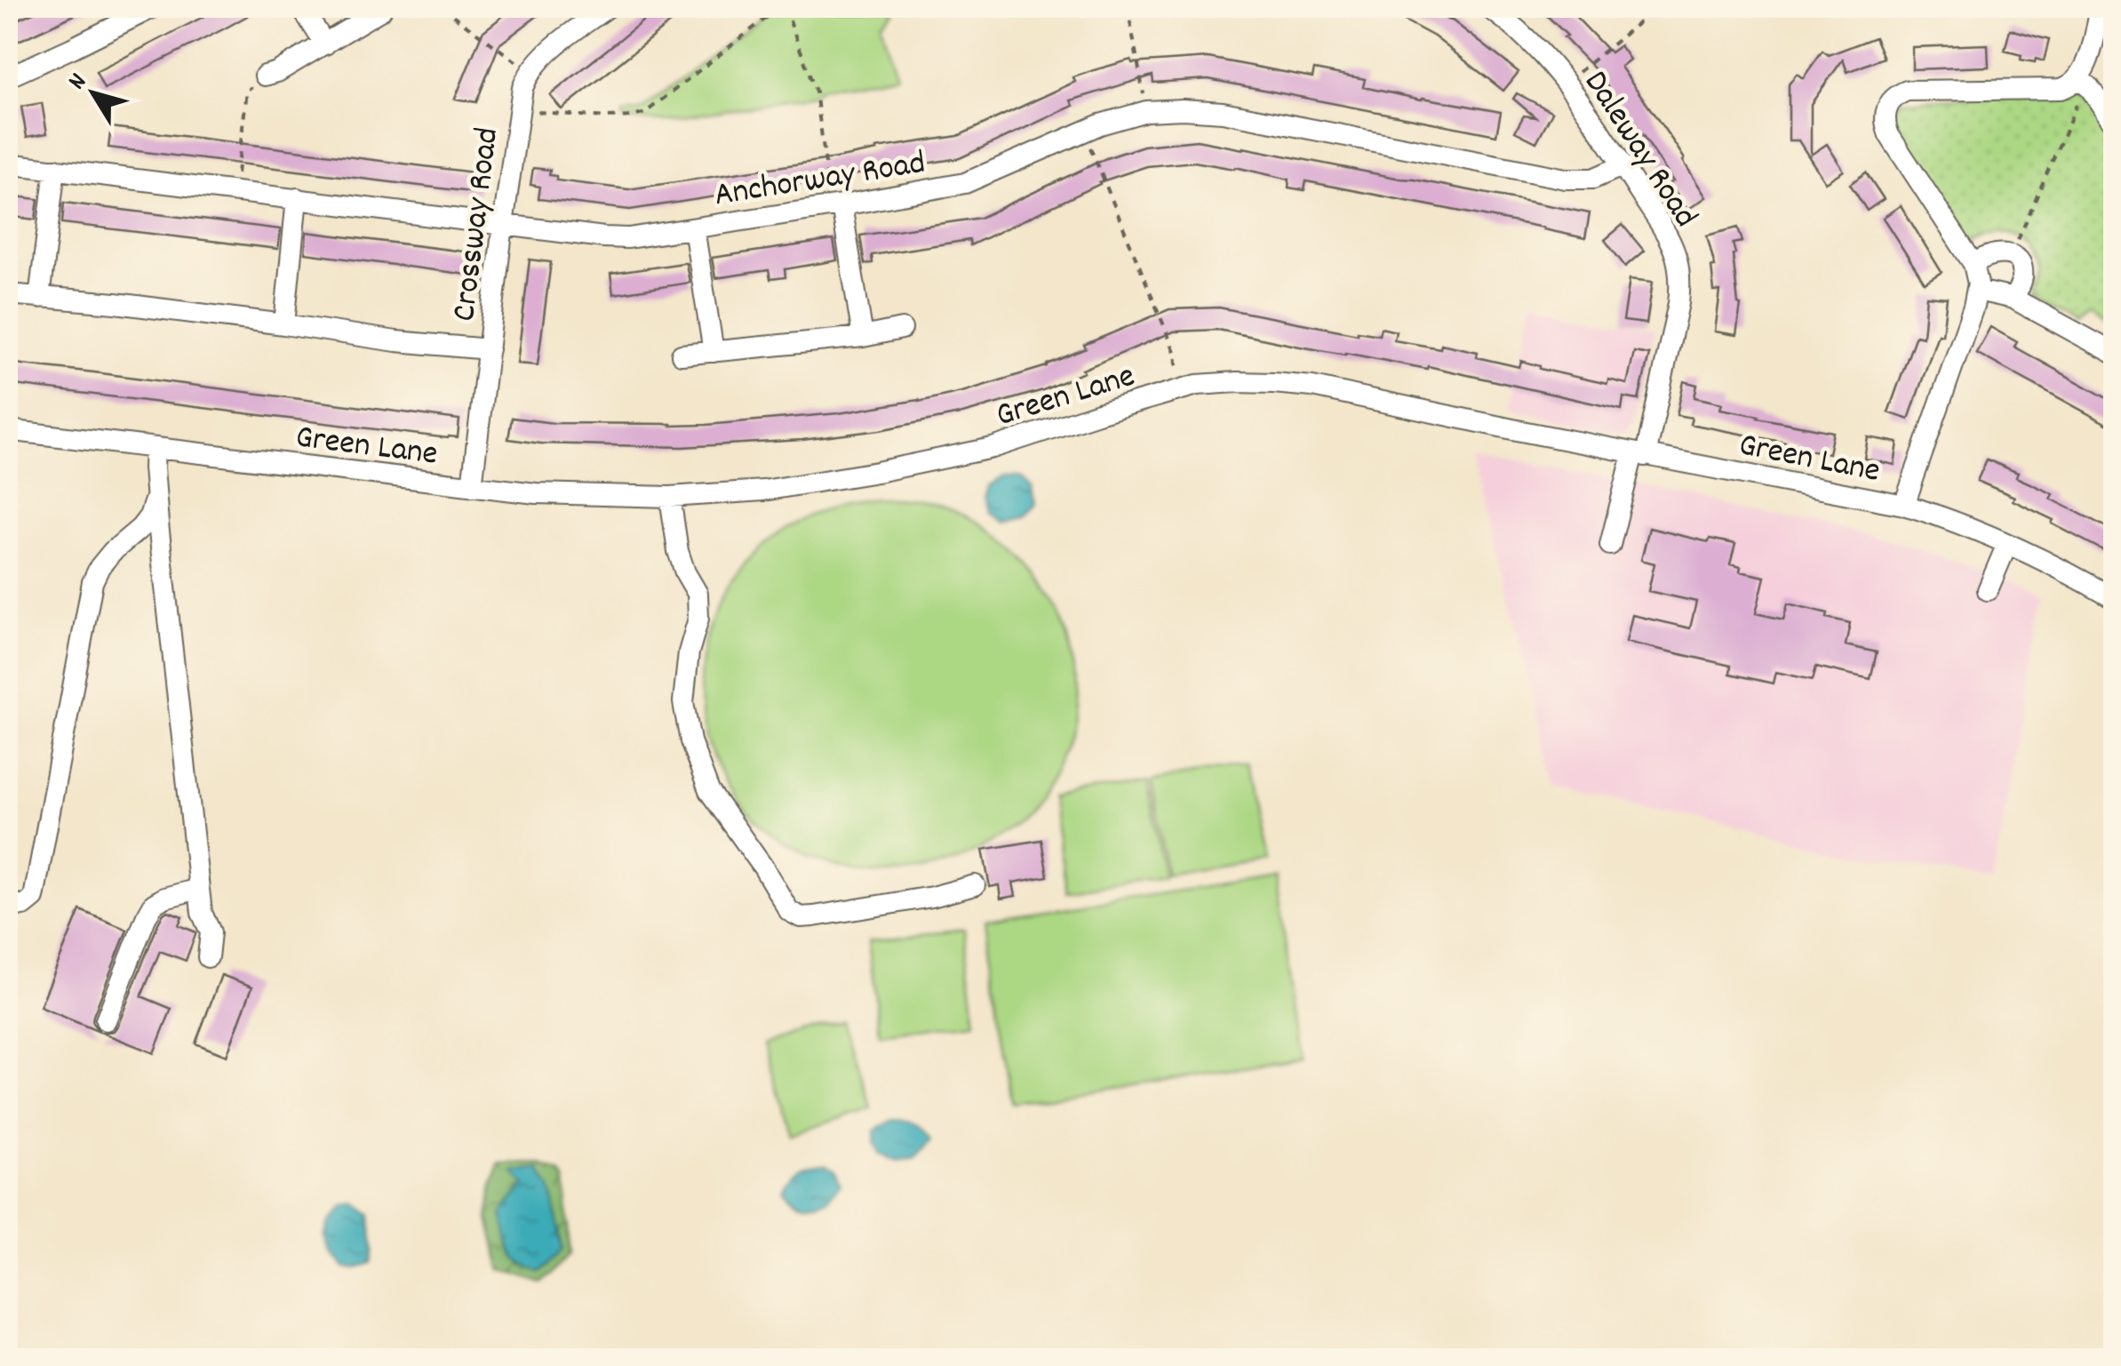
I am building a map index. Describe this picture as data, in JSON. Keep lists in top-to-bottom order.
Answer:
{
  "streets": {
    "street": [
      "Daleway Road",
      "Anchorway Road",
      "Crossway Road",
      "Green Lane"
    ]
  },
  "crossings": [
    ["Daleway Road", "Anchorway Road"],
    ["Daleway Road", "Green Lane"],
    ["Anchorway Road", "Crossway Road"],
    ["Crossway Road", "Green Lane"]
  ],
  "north": "top left"
}
